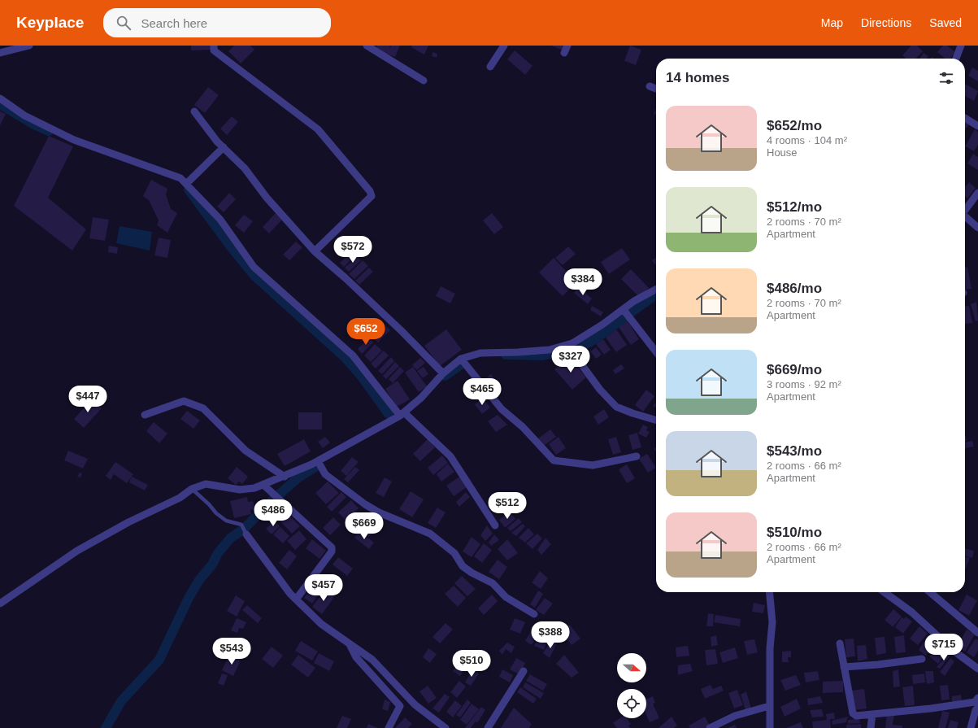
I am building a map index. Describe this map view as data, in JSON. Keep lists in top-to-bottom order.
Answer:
{
  "north": "right",
  "page": {
    "header": "Keyplace",
    "search": "Search here",
    "nav": ["Map", "Directions", "Saved"],
    "heading": "14 homes",
    "list": [
      {
        "name": "$652/mo",
        "note": "4 rooms · 104 m² · House"
      },
      {
        "name": "$512/mo",
        "note": "2 rooms · 70 m² · Apartment"
      },
      {
        "name": "$486/mo",
        "note": "2 rooms · 70 m² · Apartment"
      },
      {
        "name": "$669/mo",
        "note": "3 rooms · 92 m² · Apartment"
      },
      {
        "name": "$543/mo",
        "note": "2 rooms · 66 m² · Apartment"
      },
      {
        "name": "$510/mo",
        "note": "2 rooms · 66 m² · Apartment"
      }
    ],
    "price": [
      "$572",
      "$384",
      "$652",
      "$327",
      "$465",
      "$447",
      "$512",
      "$486",
      "$669",
      "$457",
      "$388",
      "$715",
      "$543",
      "$510"
    ]
  }
}
